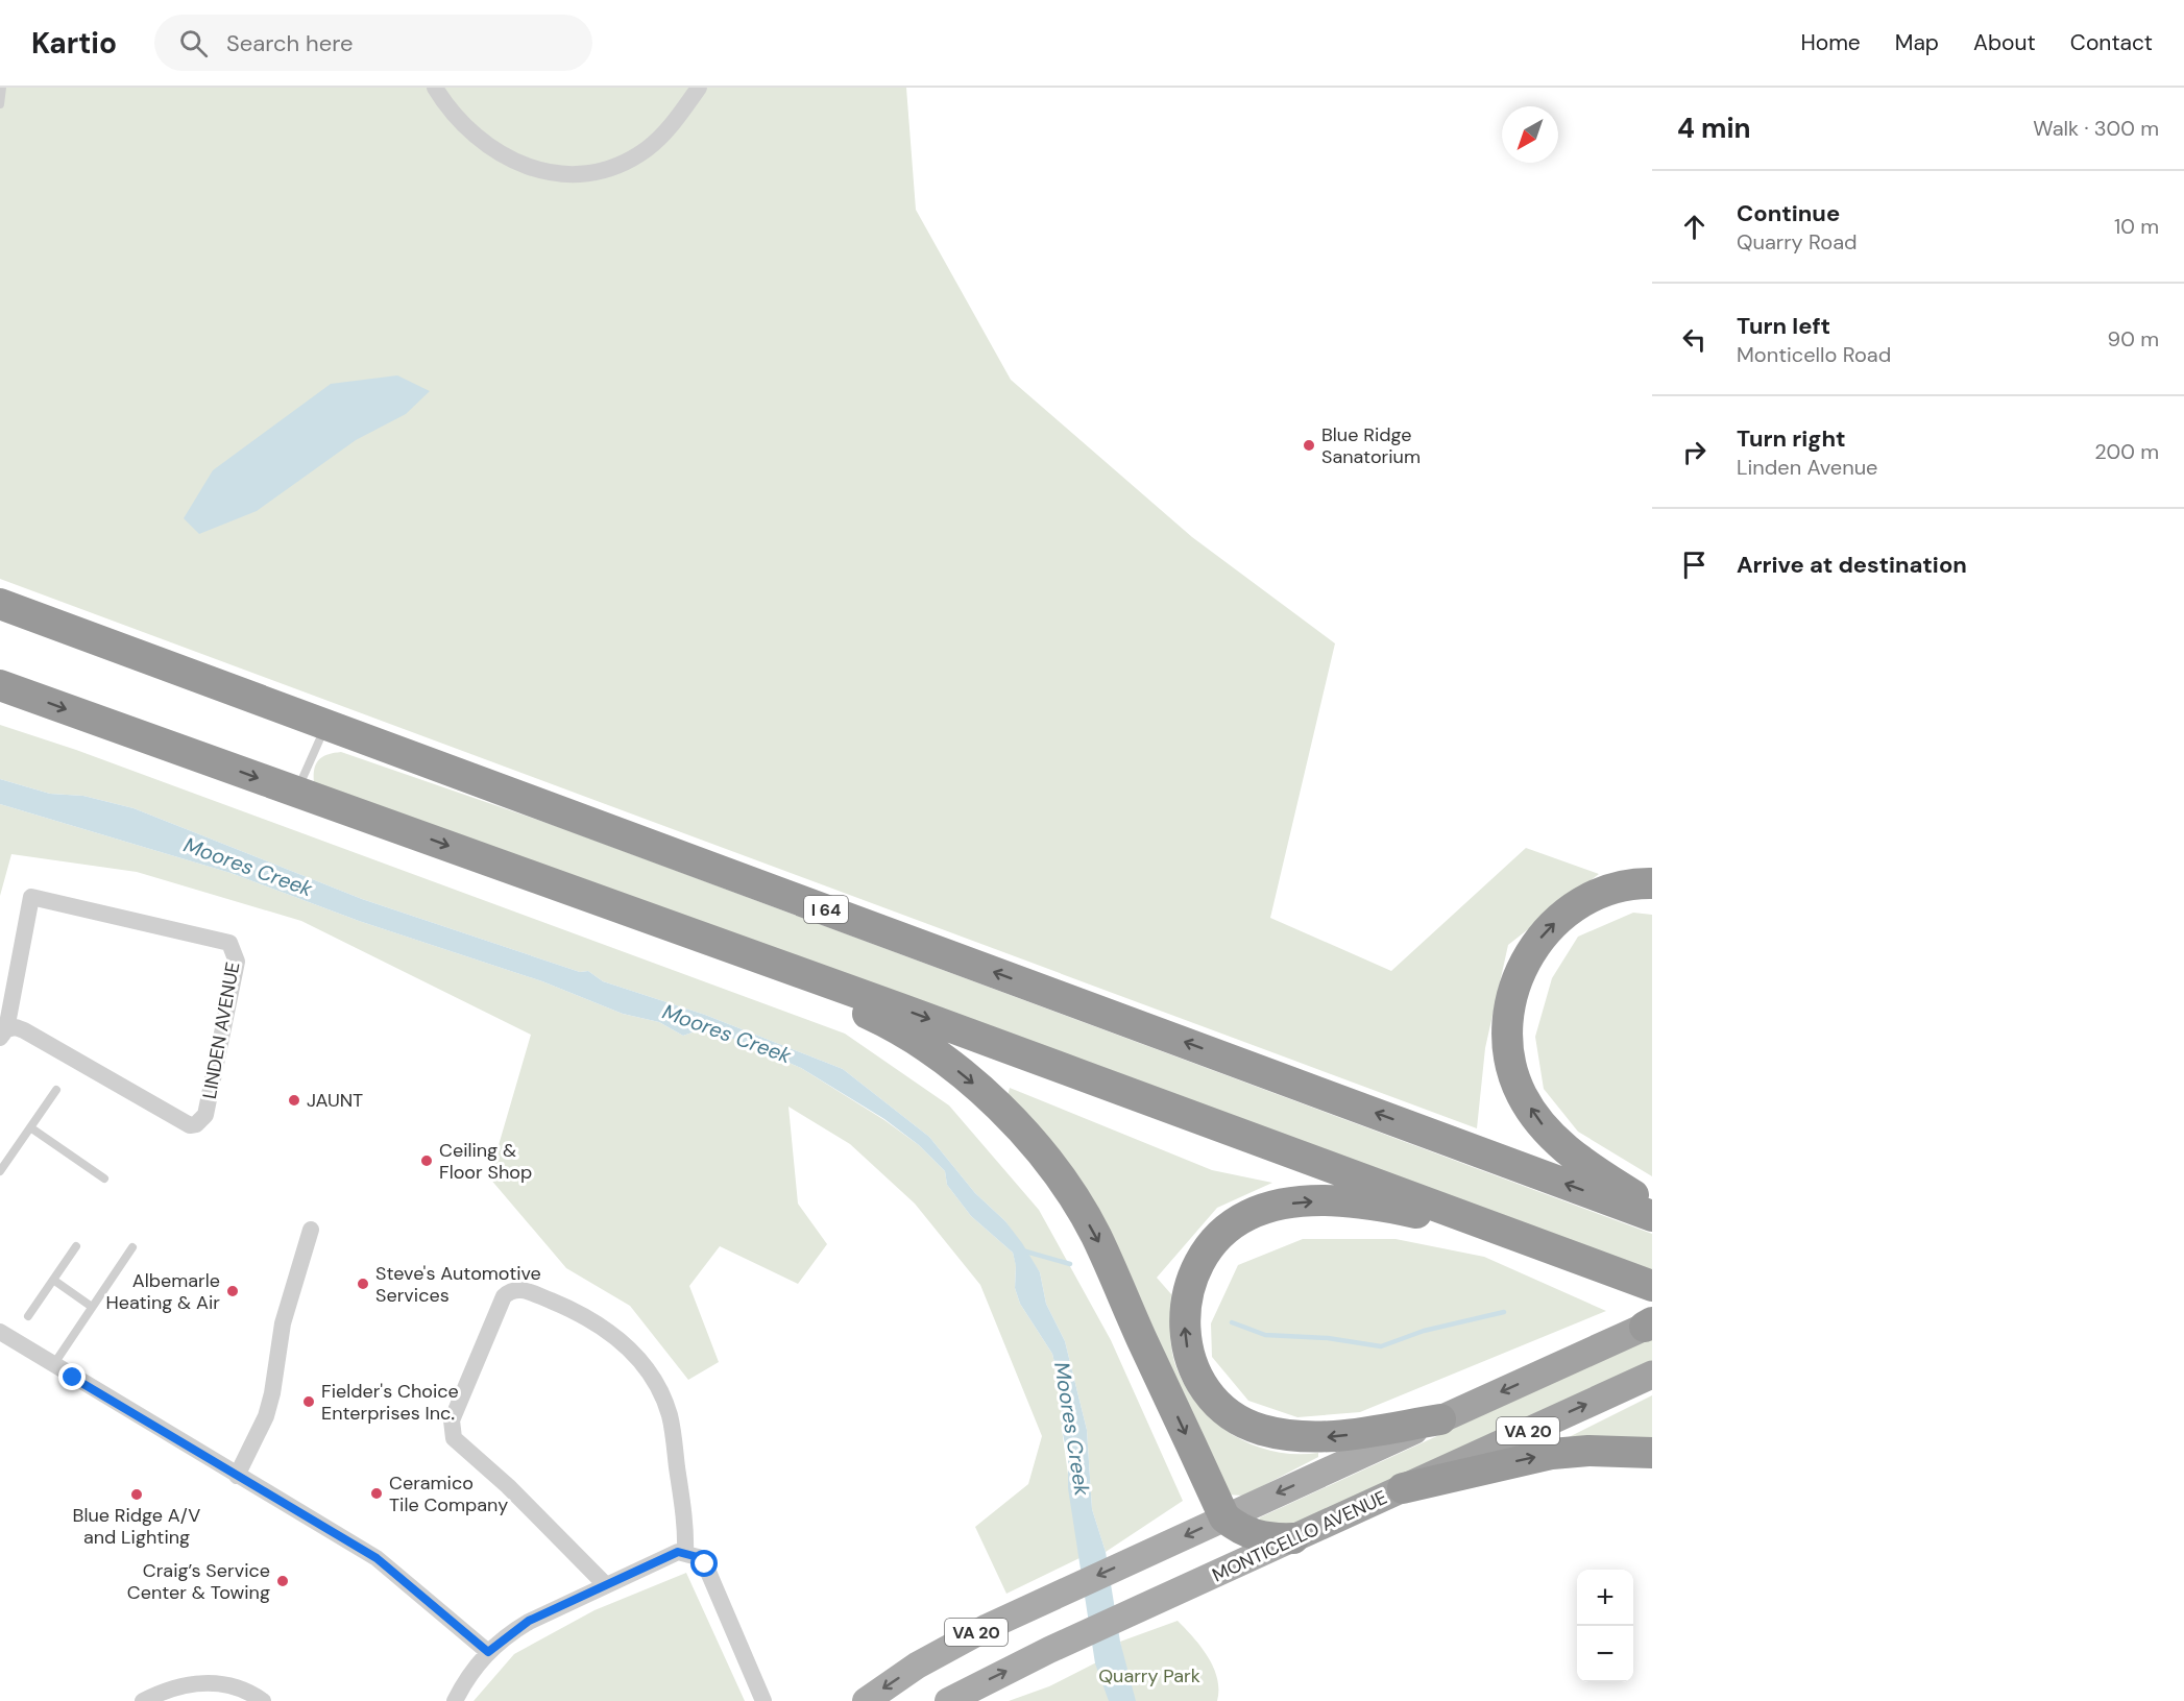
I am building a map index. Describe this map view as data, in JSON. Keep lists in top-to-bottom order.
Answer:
{
  "streets": {
    "highway": ["I 64", "VA 20", "MONTICELLO AVENUE"],
    "street": ["LINDEN AVENUE"]
  },
  "water": ["Moores Creek"],
  "parks": ["Quarry Park"],
  "places": [
    "Blue Ridge Sanatorium",
    "JAUNT",
    "Ceiling & Floor Shop",
    "Steve's Automotive Services",
    "Albemarle Heating & Air",
    "Fielder's Choice Enterprises Inc.",
    "Ceramico Tile Company",
    "Blue Ridge A/V and Lighting",
    "Craig’s Service Center & Towing"
  ],
  "north": "bottom left",
  "page": {
    "header": "Kartio",
    "search": "Search here",
    "nav": [
      "Home",
      "Map",
      "About",
      "Contact"
    ],
    "heading": ["4 min", "Walk · 300 m"],
    "list": [
      ["Continue", "Quarry Road", "10 m"],
      ["Turn left", "Monticello Road", "90 m"],
      ["Turn right", "Linden Avenue", "200 m"],
      "Arrive at destination"
    ],
    "map_buttons": ["+", "−"]
  }
}
